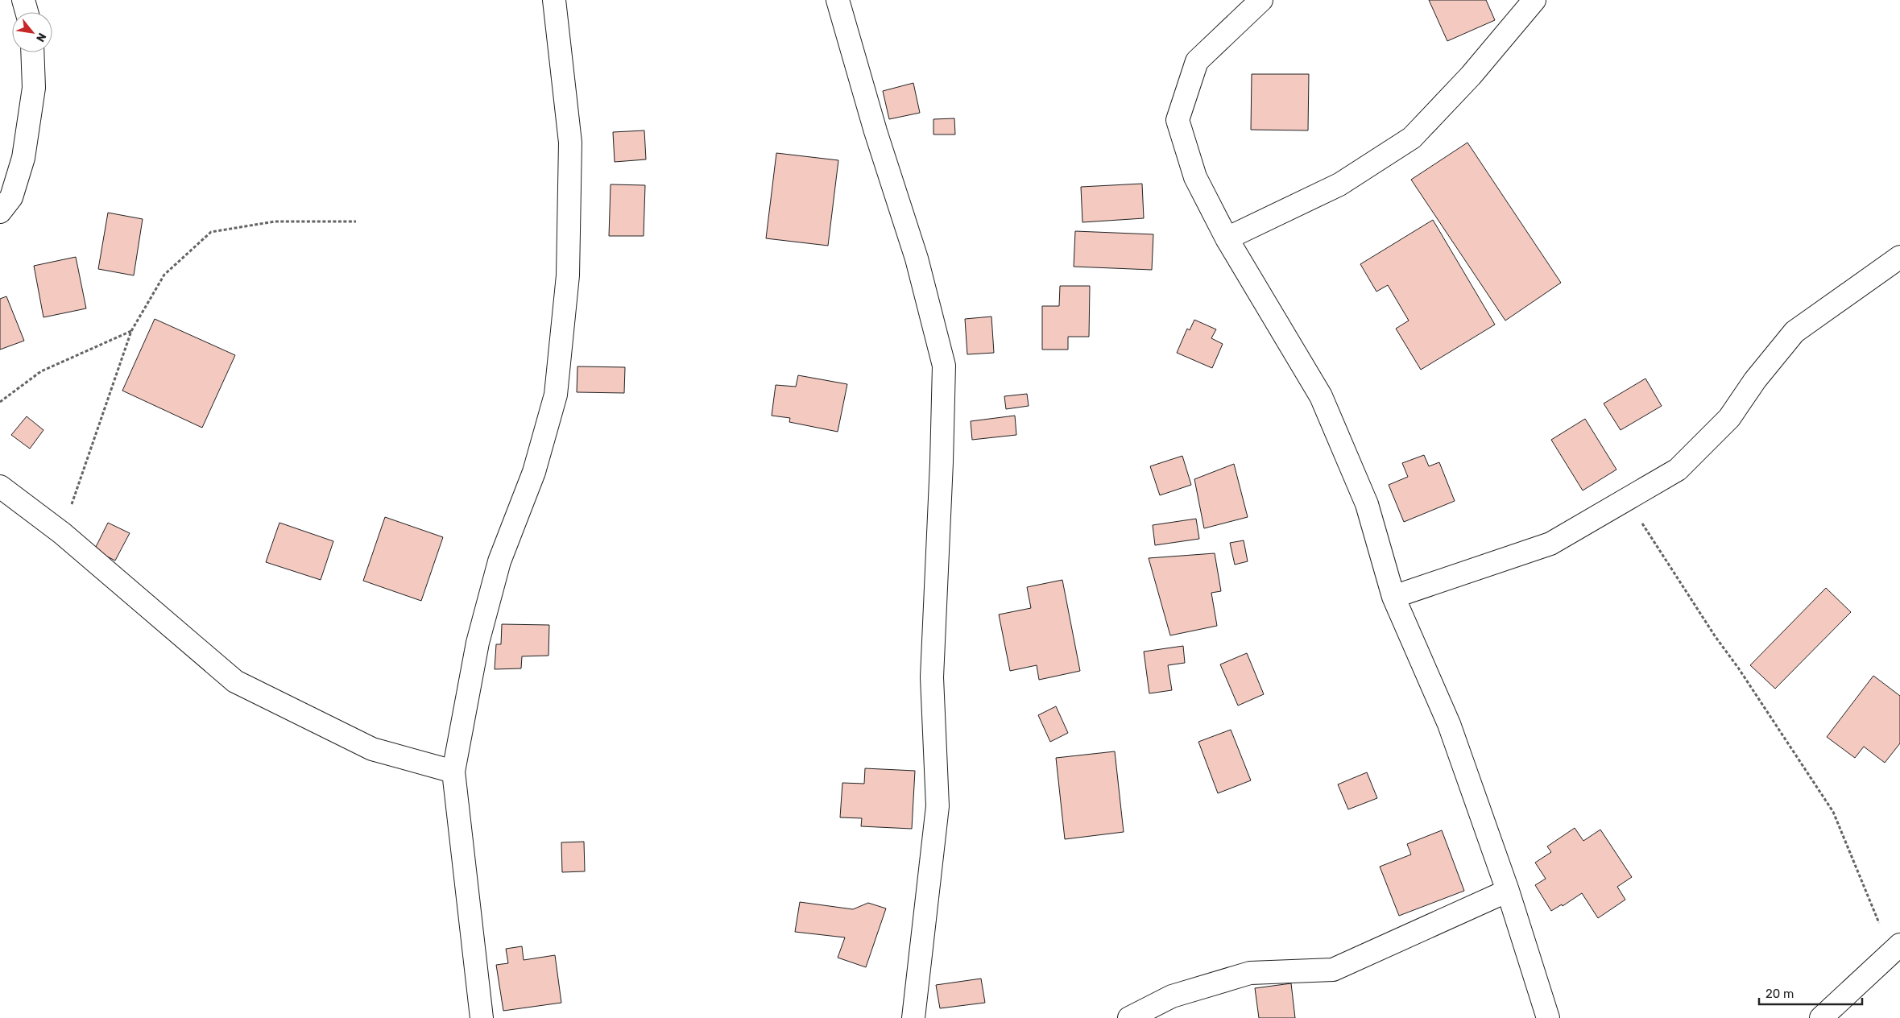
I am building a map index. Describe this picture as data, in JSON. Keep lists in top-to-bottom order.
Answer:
{
  "scale_bar": "20 m",
  "north": "bottom right"
}
